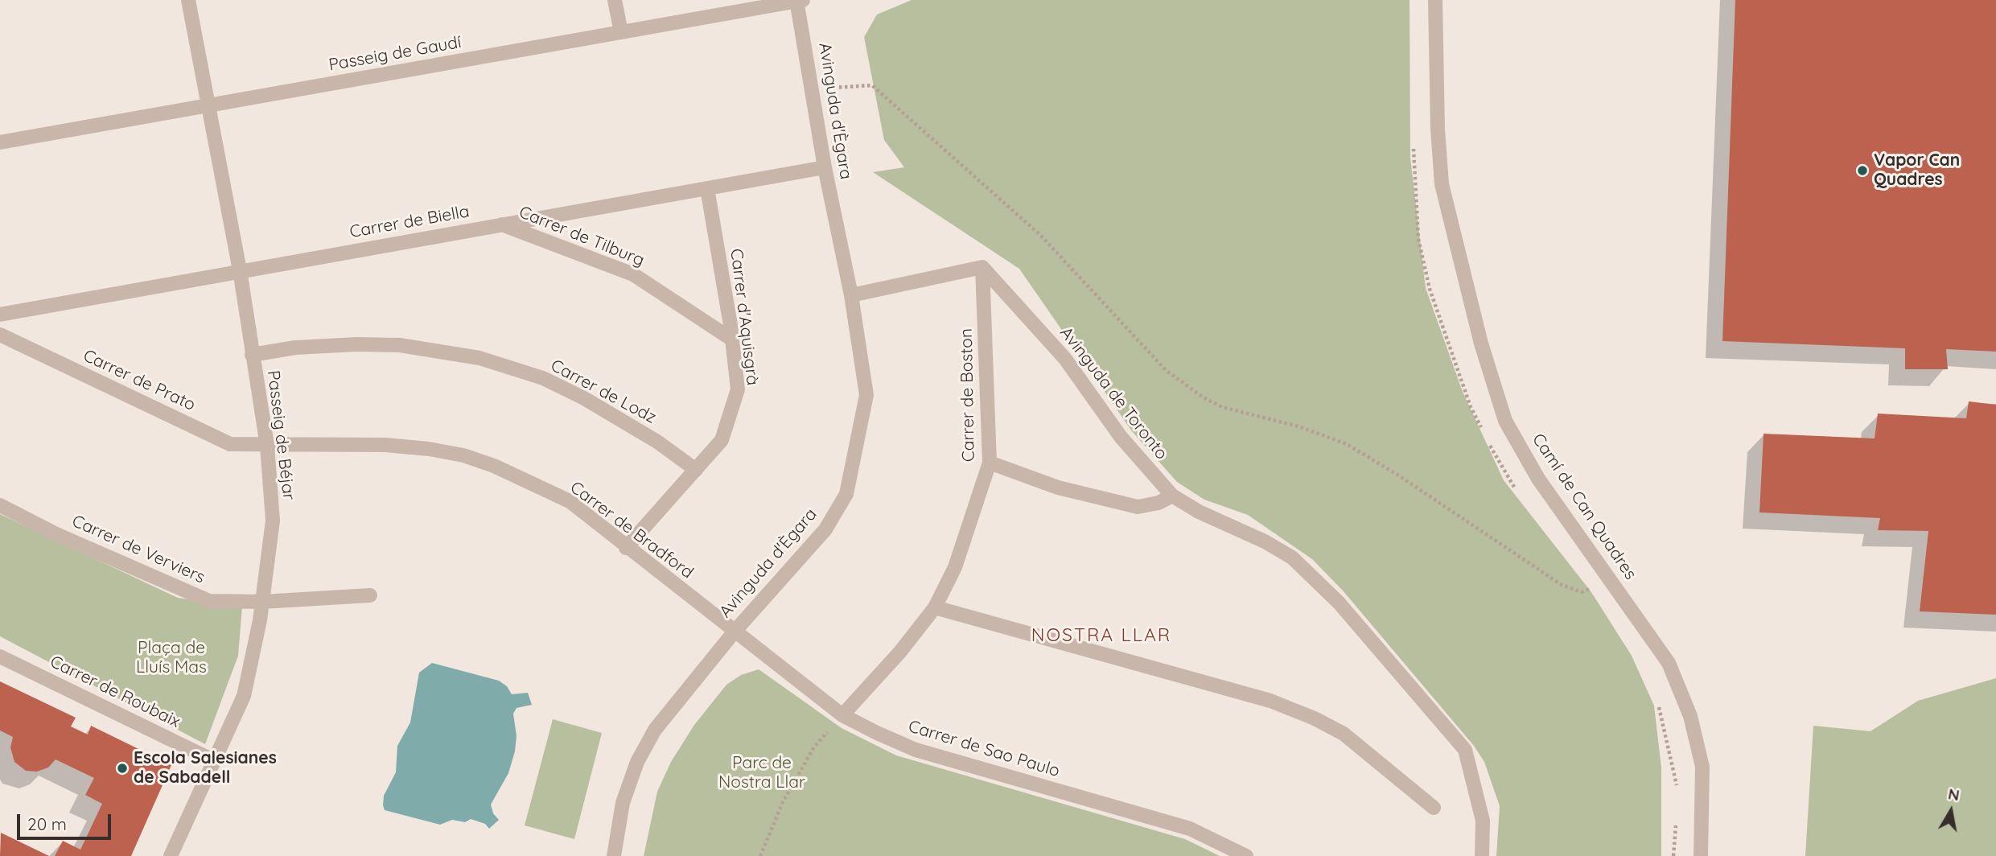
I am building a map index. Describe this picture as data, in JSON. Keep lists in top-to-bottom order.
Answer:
{
  "streets": {
    "street": [
      "Passeig de Gaudí",
      "Avinguda d'Ègara",
      "Carrer de Biella",
      "Carrer de Tilburg",
      "Carrer d'Aquisgrà",
      "Carrer de Prato",
      "Carrer de Lodz",
      "Avinguda de Toronto",
      "Carrer de Boston",
      "Passeig de Béjar",
      "Camí de Can Quadres",
      "Carrer de Bradford",
      "Carrer de Verviers",
      "Carrer de Roubaix",
      "Carrer de Sao Paulo"
    ]
  },
  "crossings": [
    ["Passeig de Gaudí", "Avinguda d'Ègara"],
    ["Passeig de Gaudí", "Passeig de Béjar"],
    ["Avinguda d'Ègara", "Carrer de Biella"],
    ["Avinguda d'Ègara", "Carrer de Bradford"],
    ["Avinguda d'Ègara", "Carrer de Sao Paulo"],
    ["Carrer de Biella", "Carrer de Tilburg"],
    ["Carrer de Biella", "Carrer d'Aquisgrà"],
    ["Carrer de Biella", "Passeig de Béjar"],
    ["Carrer de Tilburg", "Carrer d'Aquisgrà"],
    ["Carrer d'Aquisgrà", "Carrer de Lodz"],
    ["Carrer d'Aquisgrà", "Carrer de Bradford"],
    ["Carrer de Prato", "Passeig de Béjar"],
    ["Carrer de Prato", "Carrer de Bradford"],
    ["Carrer de Lodz", "Passeig de Béjar"],
    ["Avinguda de Toronto", "Carrer de Boston"],
    ["Carrer de Boston", "Carrer de Sao Paulo"],
    ["Passeig de Béjar", "Carrer de Bradford"],
    ["Passeig de Béjar", "Carrer de Verviers"],
    ["Passeig de Béjar", "Carrer de Roubaix"],
    ["Carrer de Bradford", "Carrer de Sao Paulo"]
  ],
  "districts": ["NOSTRA LLAR"],
  "parks": ["Plaça de Lluís Mas", "Parc de Nostra Llar"],
  "places": ["Vapor Can Quadres", "Escola Salesianes de Sabadell"],
  "scale_bar": "20 m",
  "north": "top"
}
